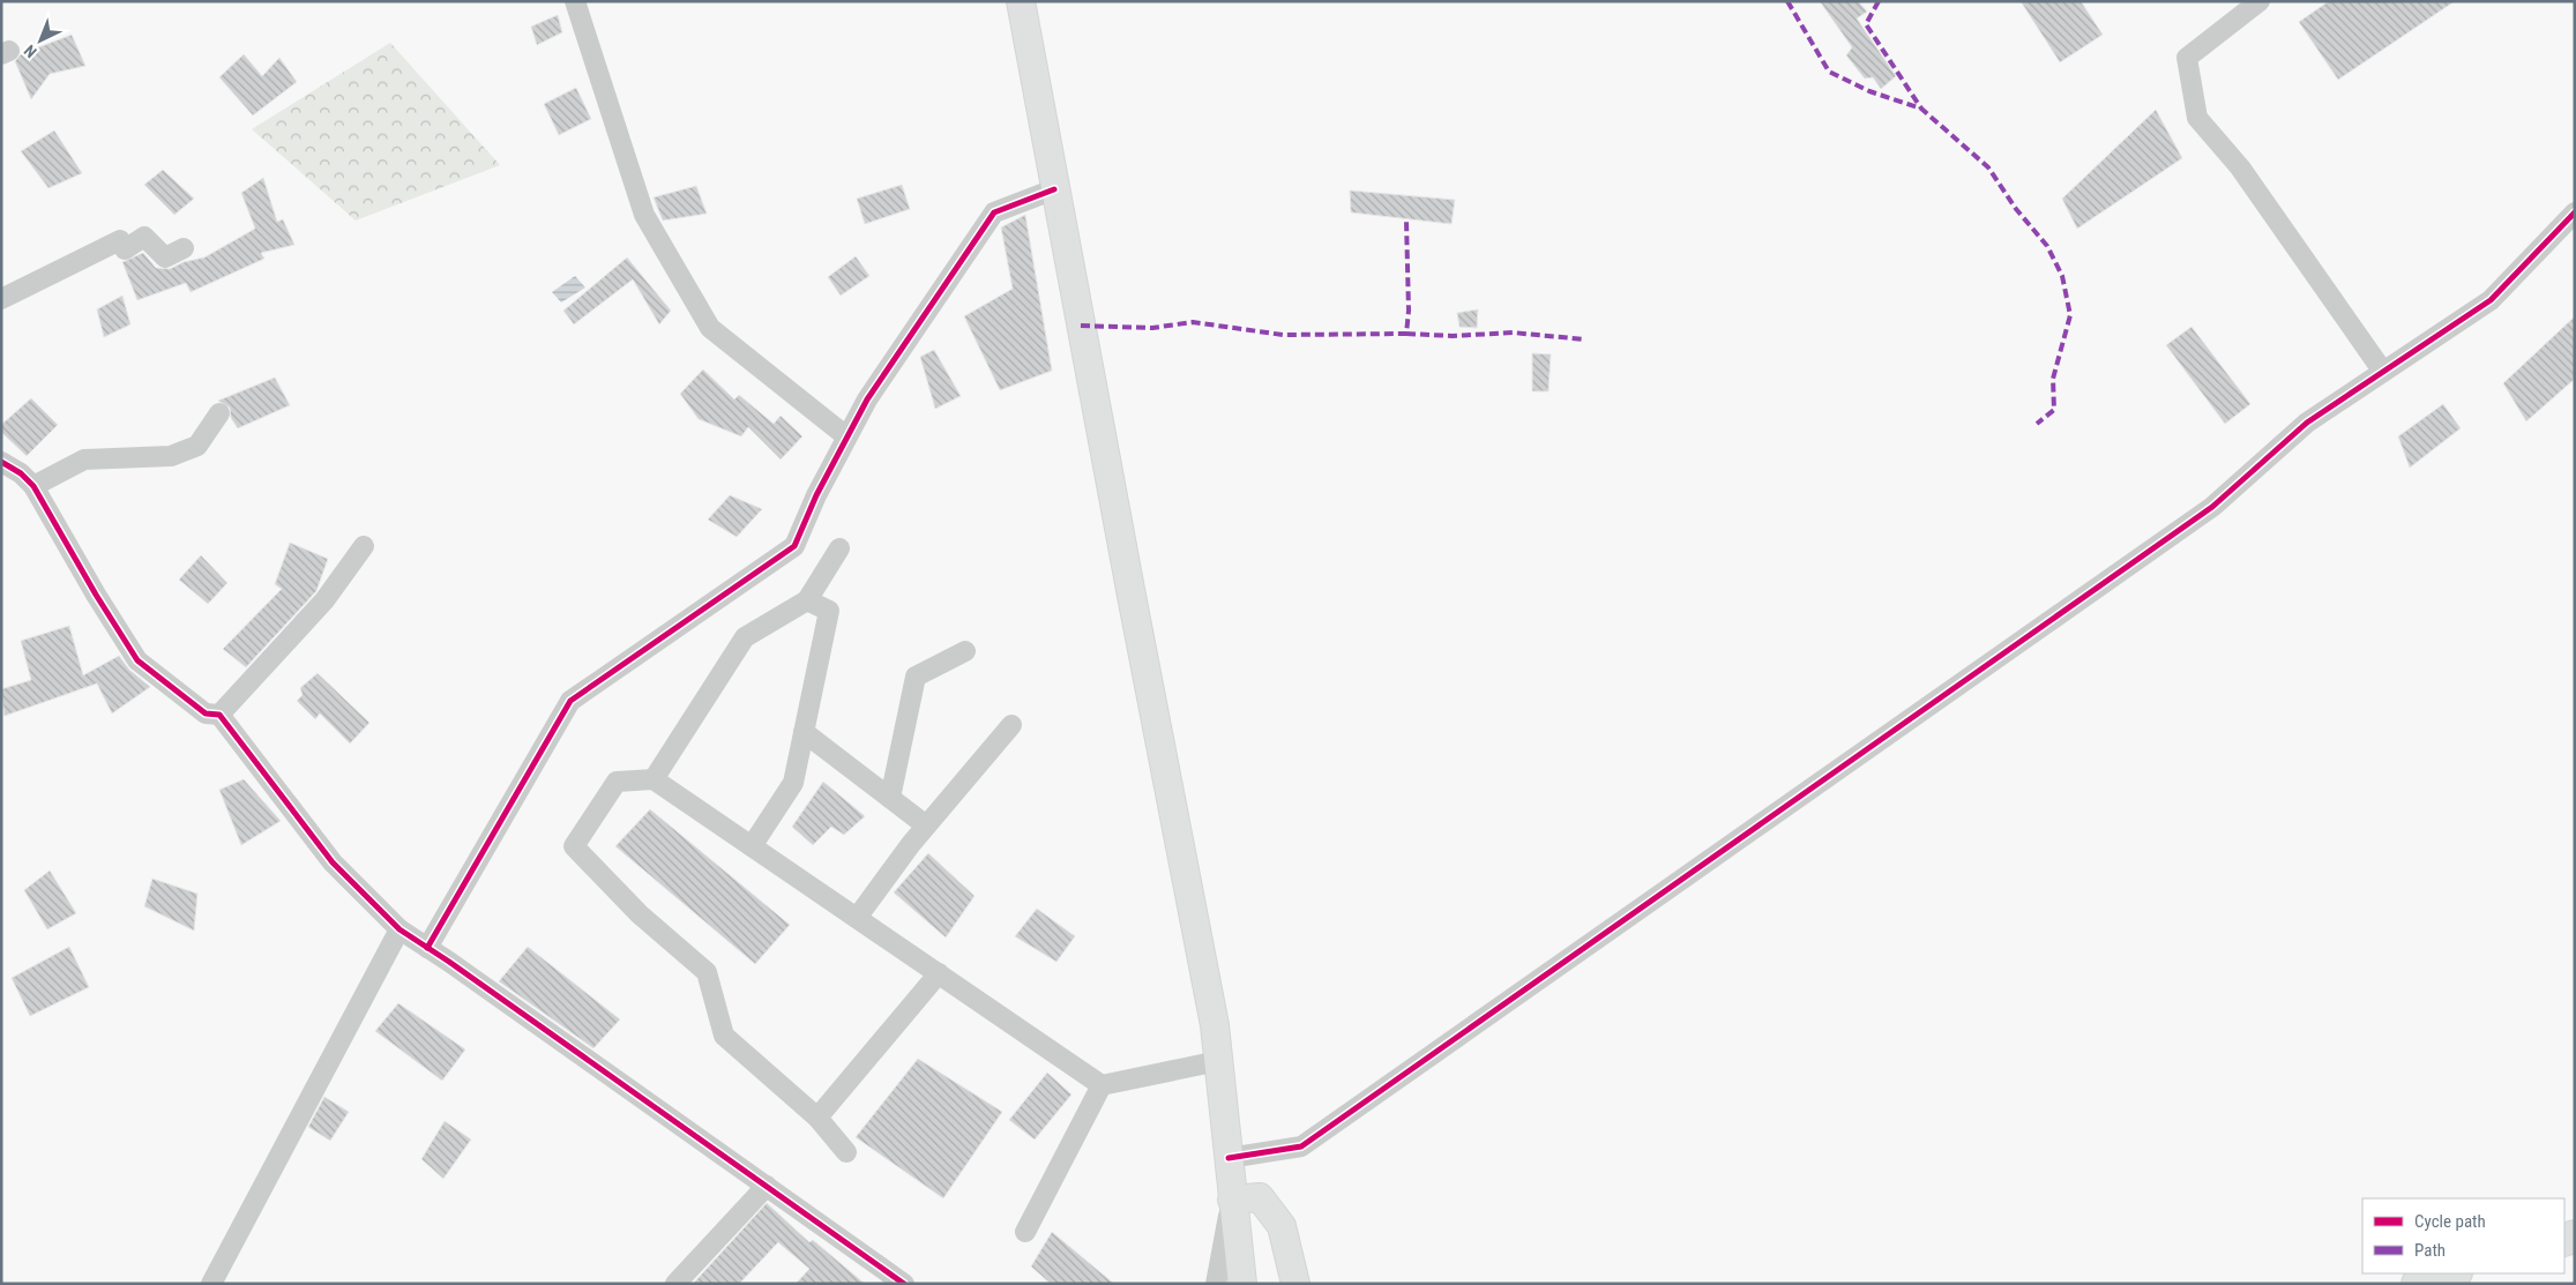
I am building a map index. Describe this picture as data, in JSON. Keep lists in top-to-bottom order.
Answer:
{
  "legend": ["Cycle path", "Path"],
  "north": "bottom left"
}
